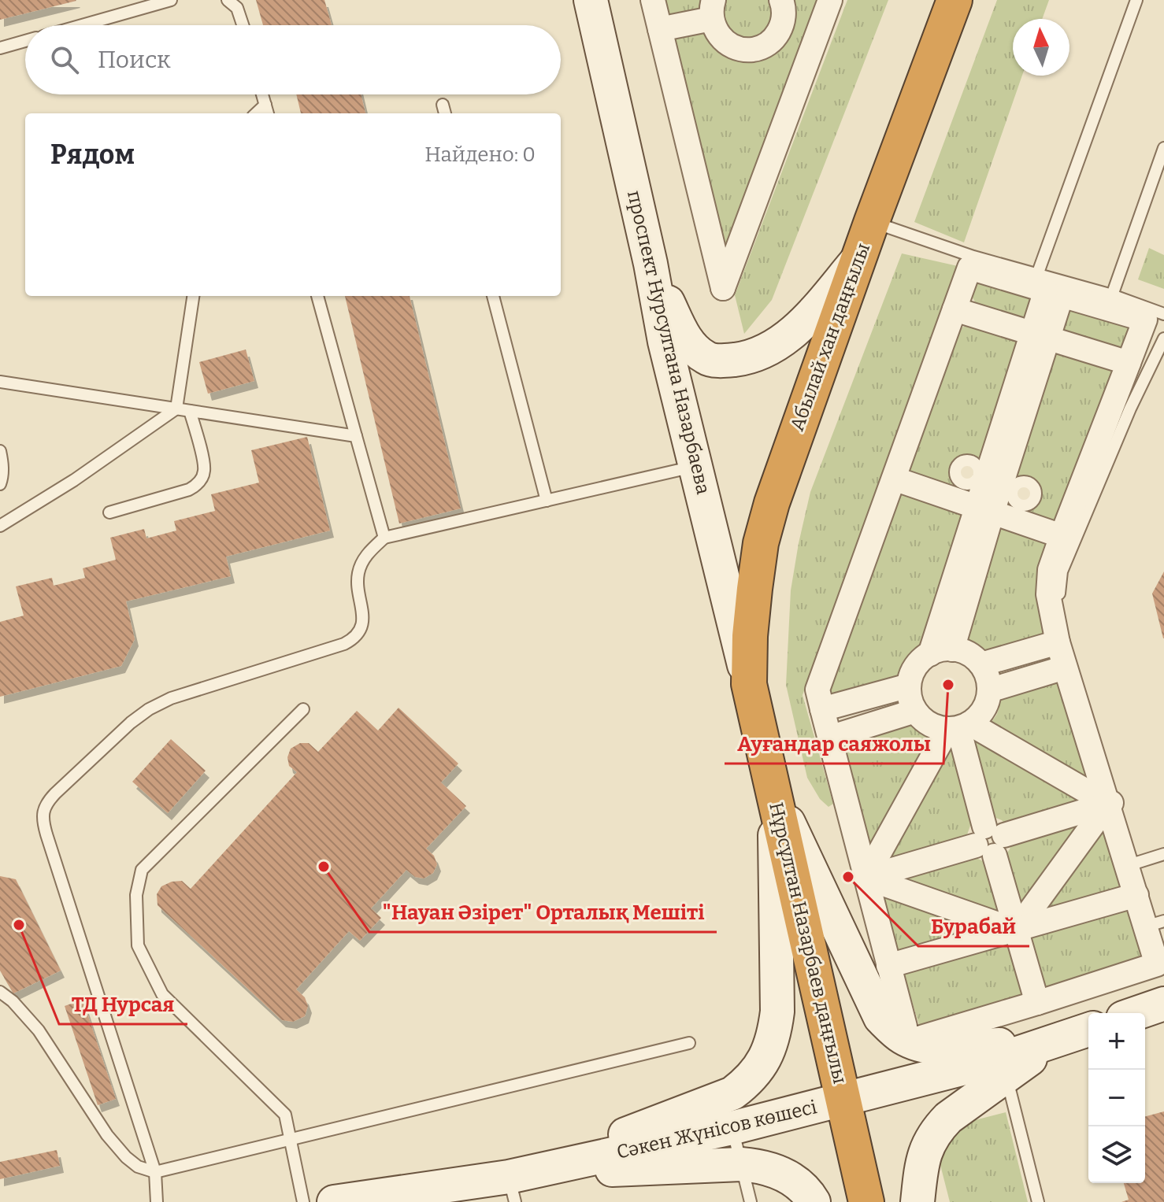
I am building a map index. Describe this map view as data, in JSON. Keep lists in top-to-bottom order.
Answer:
{
  "streets": {
    "highway": ["Абылай хан даңғылы", "Нұрсұлтан Назарбаев даңғылы"],
    "street": ["проспект Нурсултана Назарбаева", "Сәкен Жүнісов көшесі"]
  },
  "crossings": [
    ["Абылай хан даңғылы", "проспект Нурсултана Назарбаева"],
    ["Абылай хан даңғылы", "Нұрсұлтан Назарбаев даңғылы"],
    ["проспект Нурсултана Назарбаева", "Нұрсұлтан Назарбаев даңғылы"],
    ["Нұрсұлтан Назарбаев даңғылы", "Сәкен Жүнісов көшесі"]
  ],
  "places": [
    "Ауғандар саяжолы",
    "\"Науан Әзірет\" Орталық Мешіті",
    "Бурабай",
    "ТД Нурсая"
  ],
  "north": "top",
  "page": {
    "search": "Поиск",
    "heading": ["Рядом", "Найдено: 0"],
    "map_buttons": ["+", "−"]
  }
}
